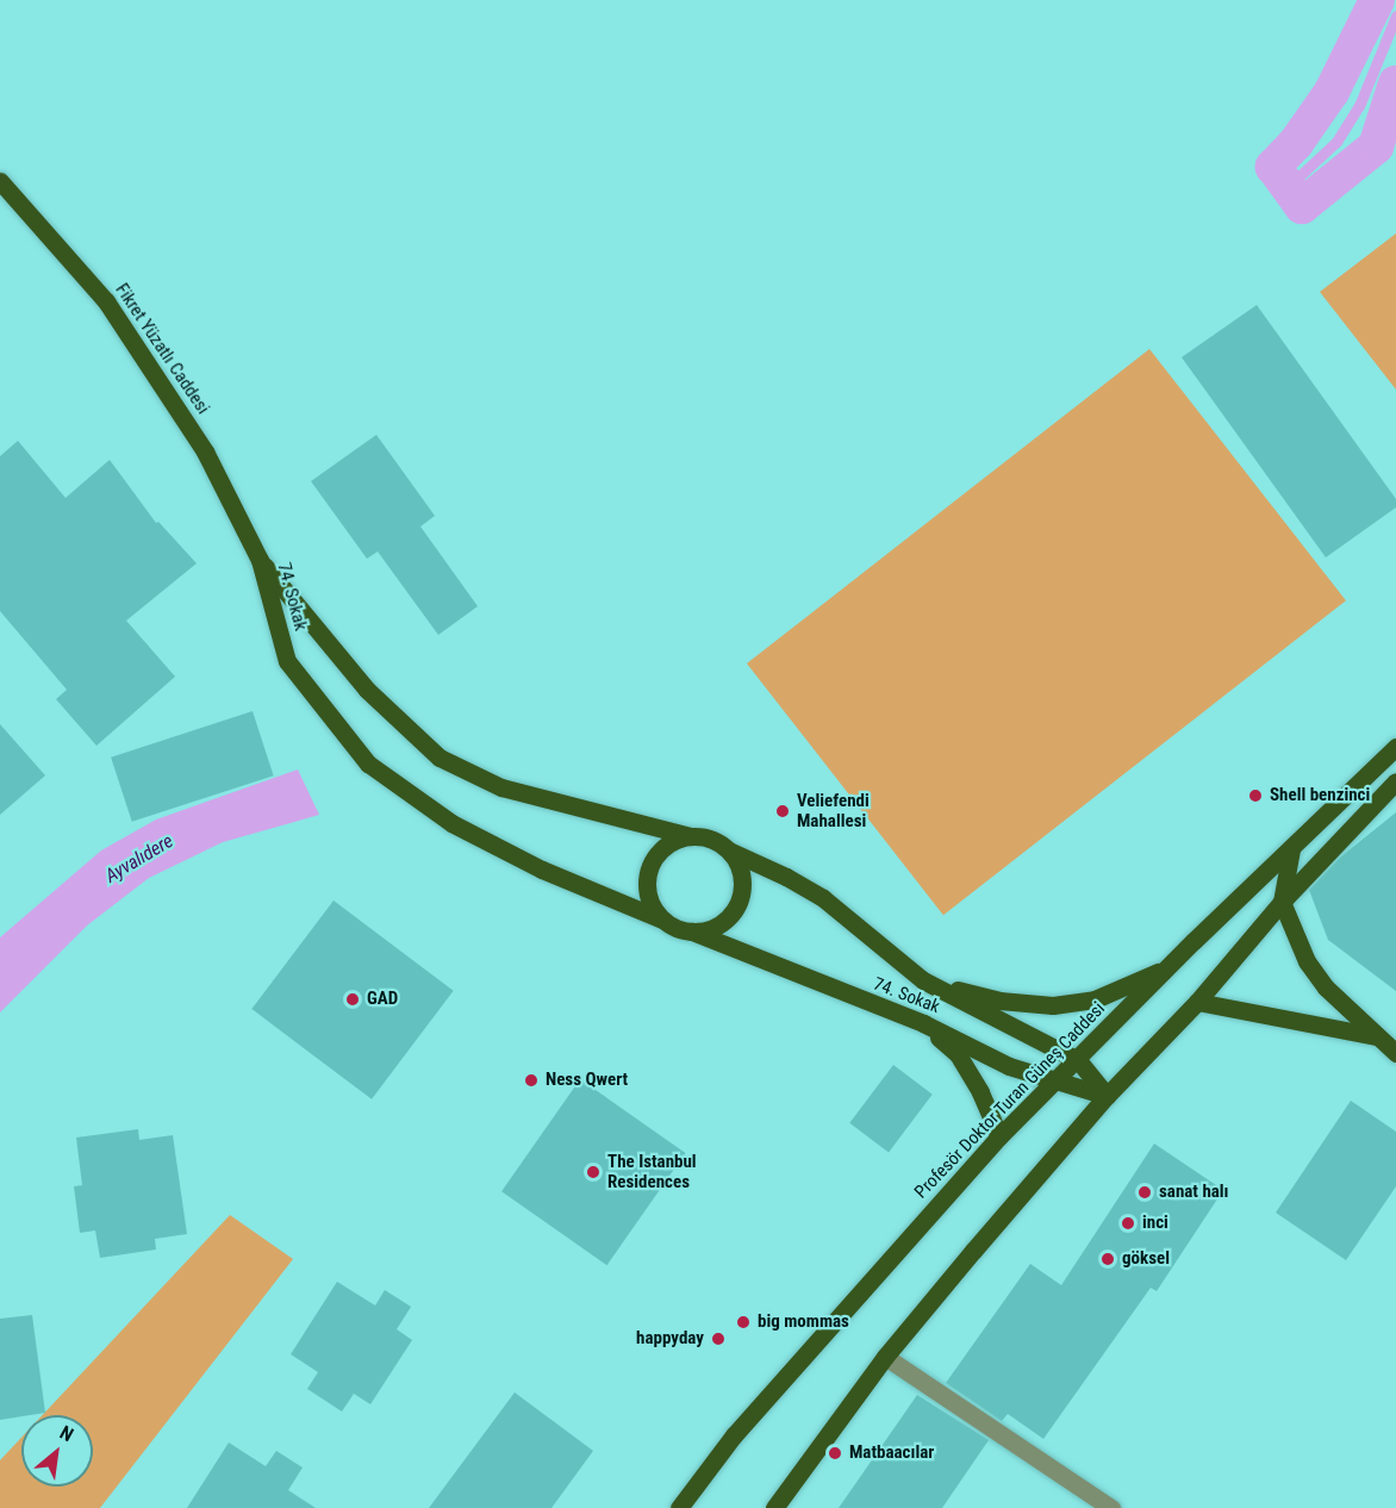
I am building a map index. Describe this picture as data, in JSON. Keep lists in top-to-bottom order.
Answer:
{
  "streets": {
    "main road": ["Fikret Yüzatlı Caddesi", "74. Sokak", "Profesör Doktor Turan Güneş Caddesi"]
  },
  "crossings": [
    ["Fikret Yüzatlı Caddesi", "74. Sokak"],
    ["74. Sokak", "Profesör Doktor Turan Güneş Caddesi"]
  ],
  "water": ["Ayvalıdere"],
  "places": [
    "Shell benzinci",
    "Veliefendi Mahallesi",
    "GAD",
    "Ness Qwert",
    "The Istanbul Residences",
    "sanat halı",
    "inci",
    "göksel",
    "big mommas",
    "happyday",
    "Matbaacılar"
  ],
  "north": "top right"
}
